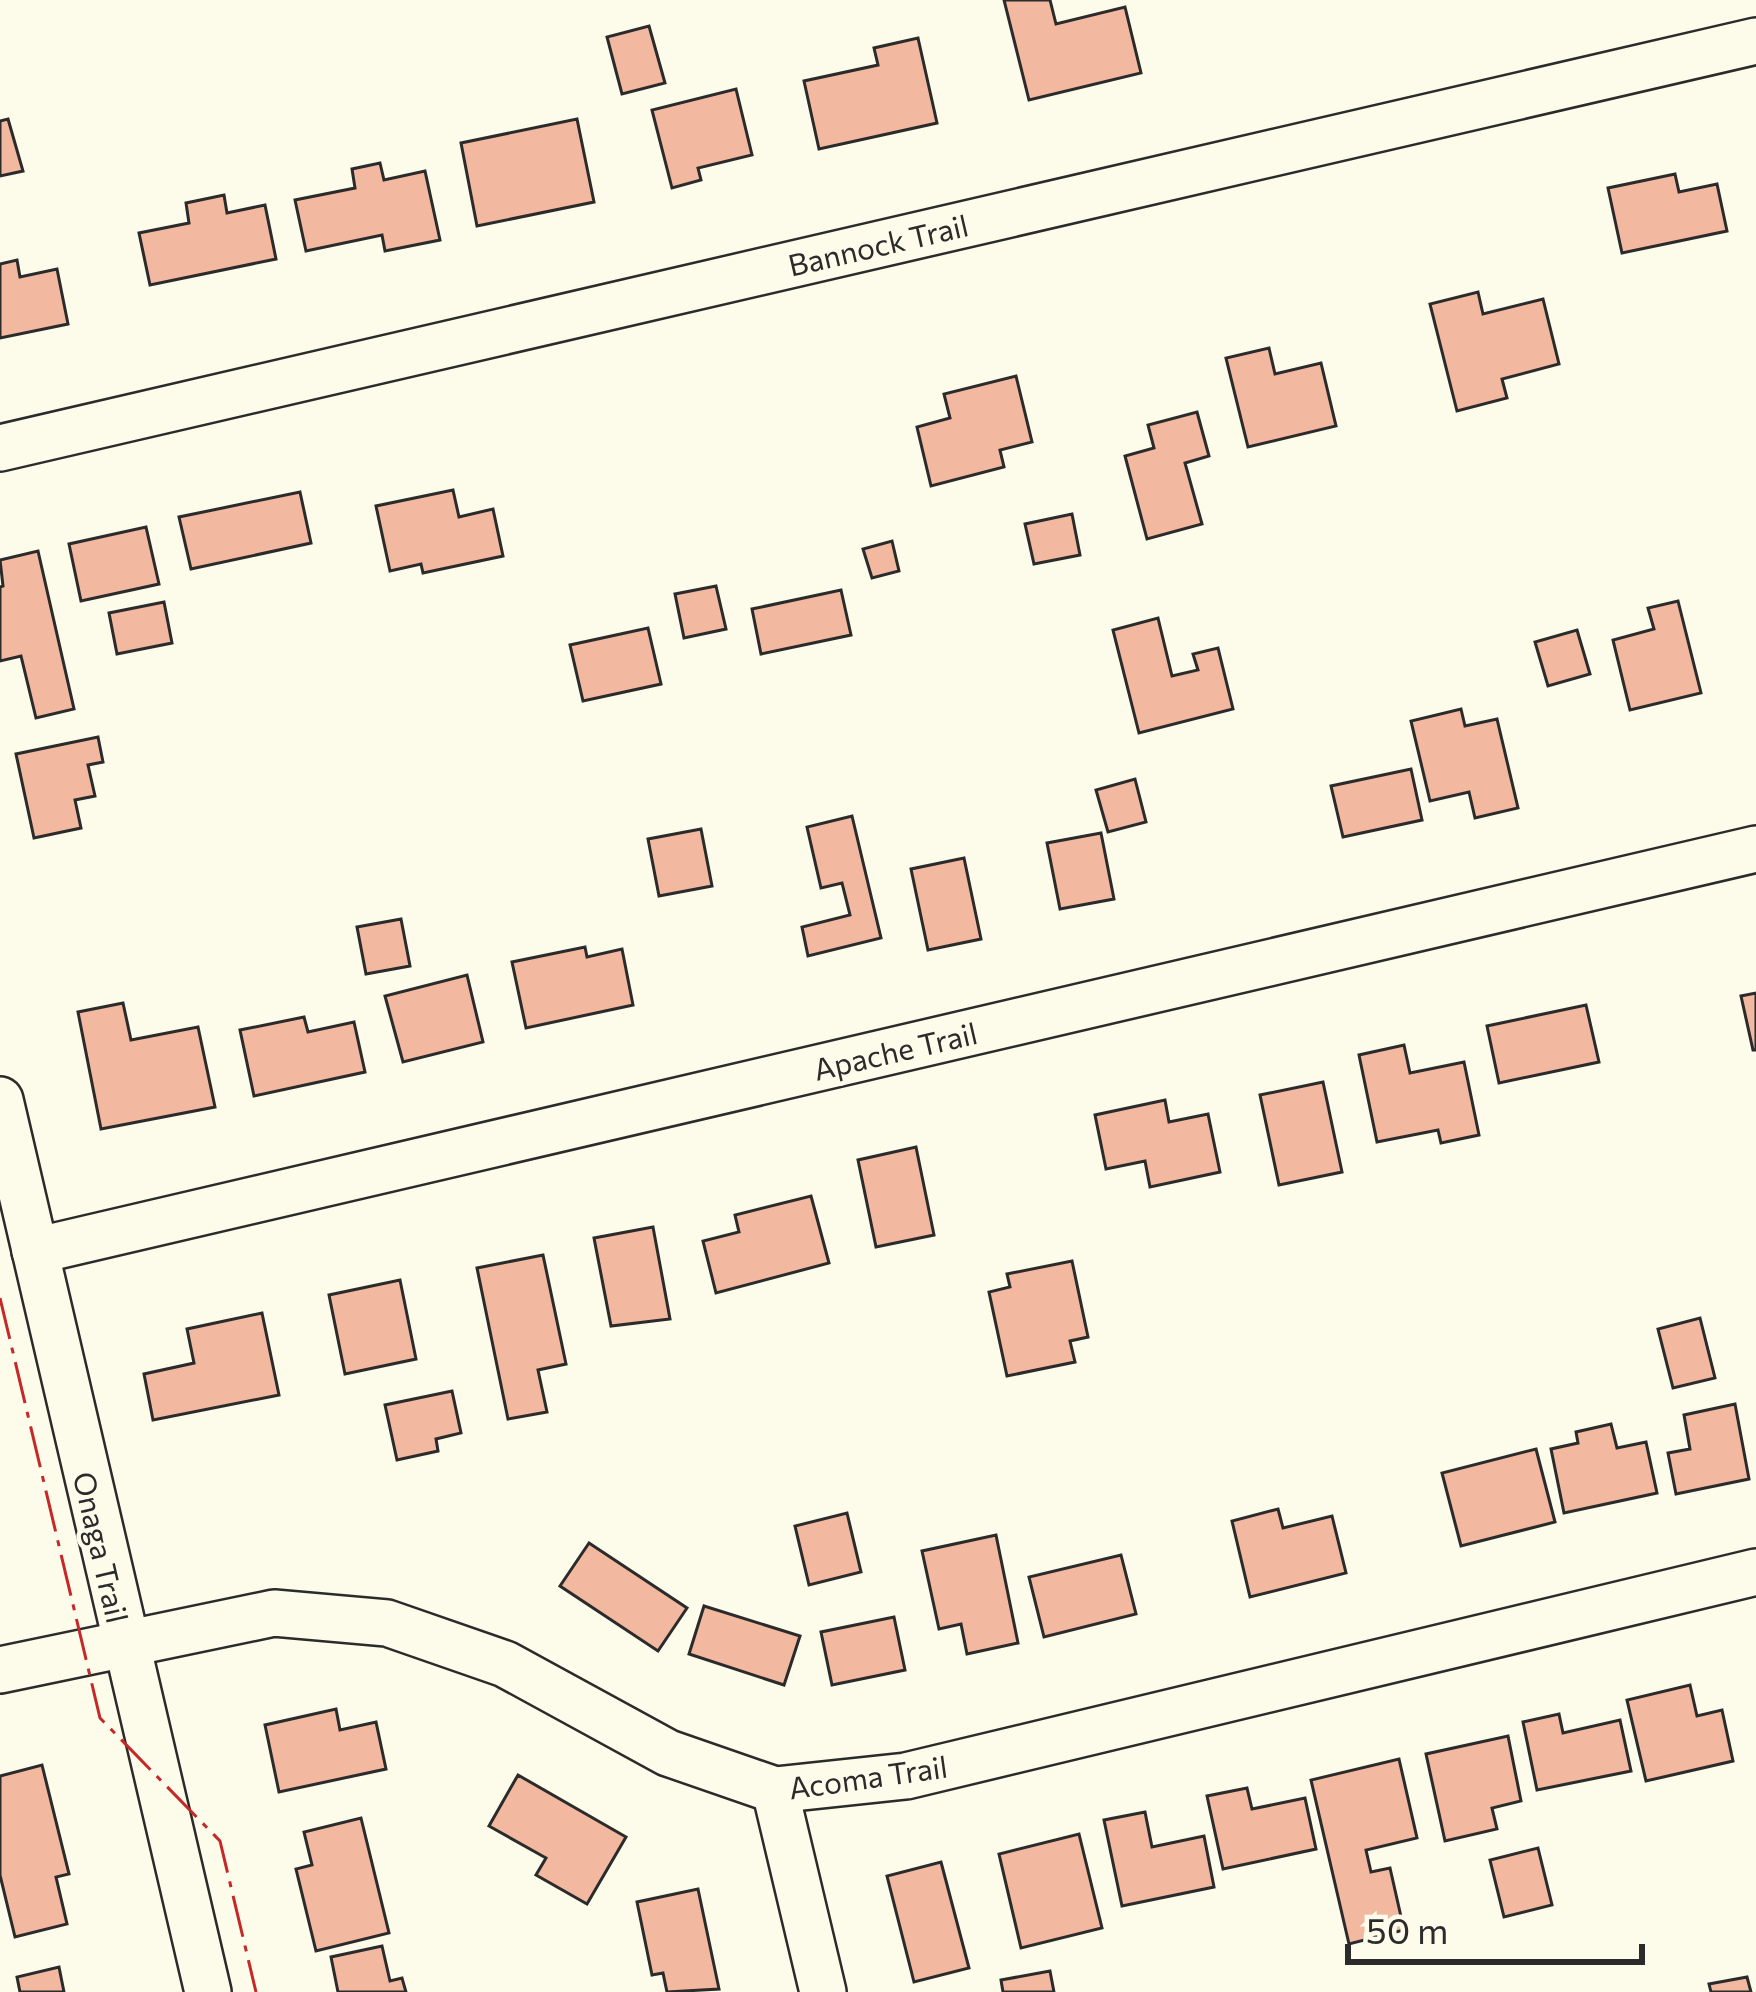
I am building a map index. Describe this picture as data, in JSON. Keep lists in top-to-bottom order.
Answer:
{
  "streets": {
    "street": [
      "Bannock Trail",
      "Apache Trail",
      "Onaga Trail",
      "Acoma Trail"
    ]
  },
  "crossings": [
    ["Apache Trail", "Onaga Trail"],
    ["Onaga Trail", "Acoma Trail"]
  ],
  "scale_bar": "50 m"
}
